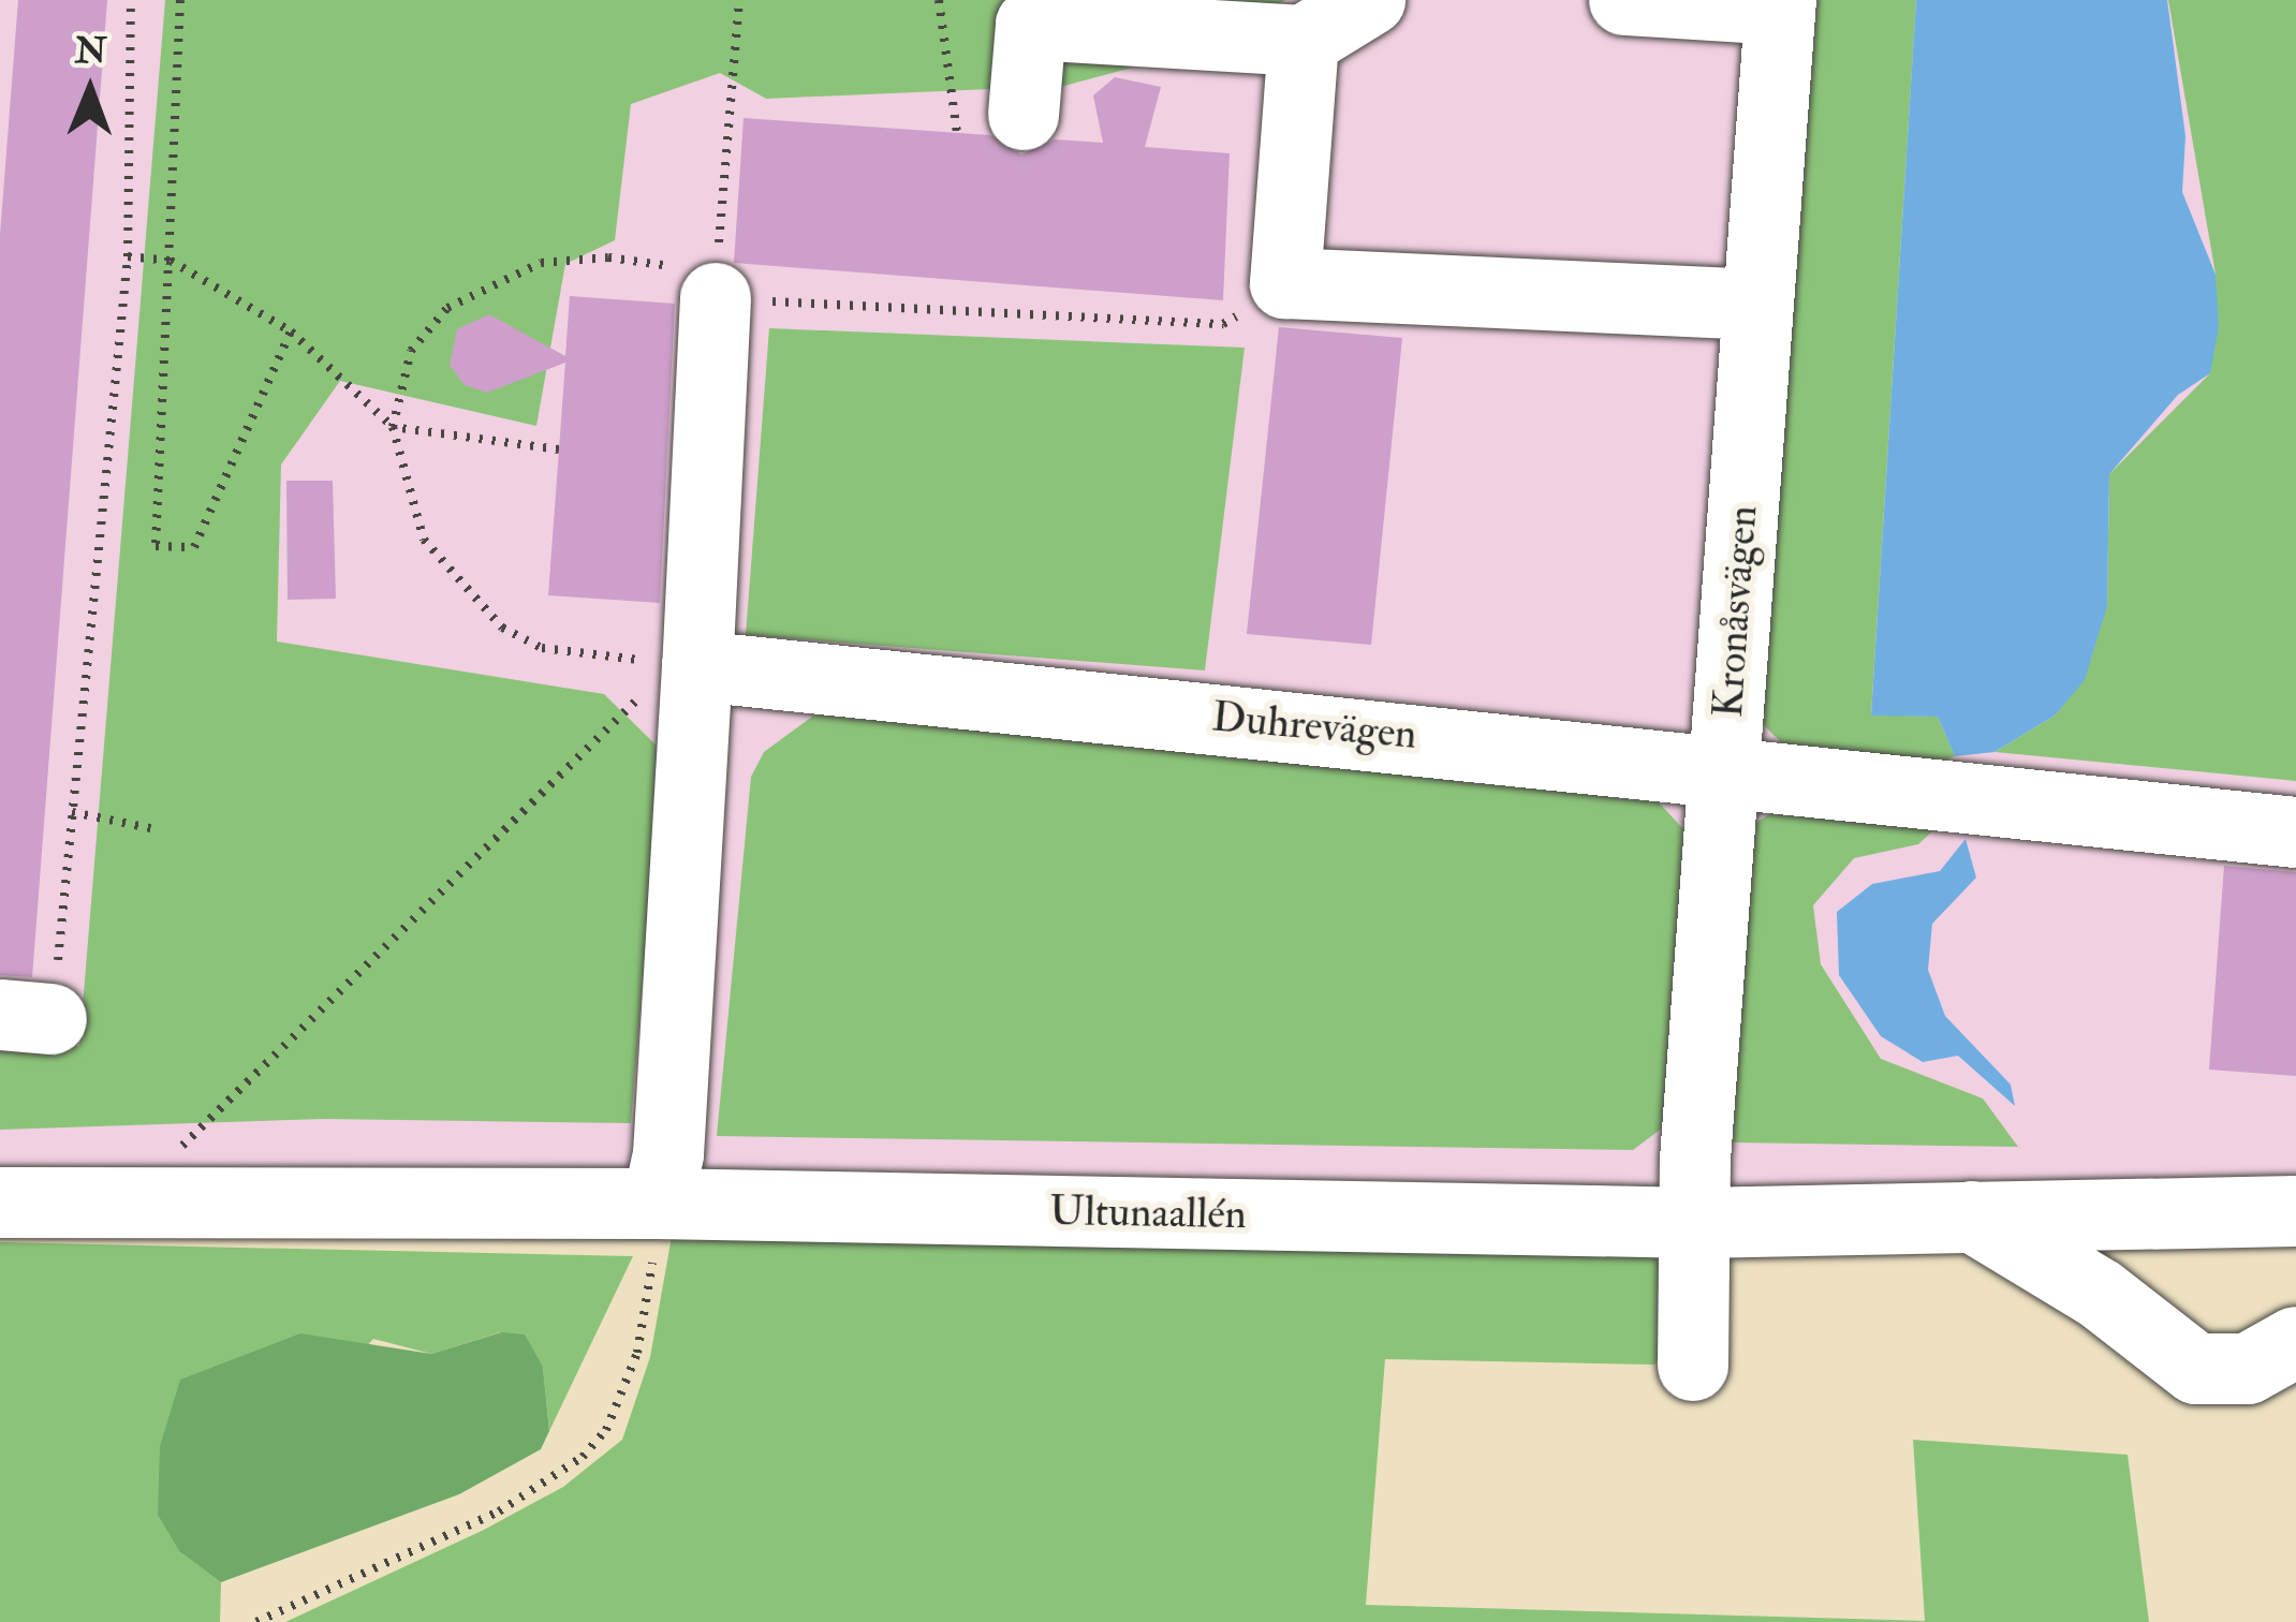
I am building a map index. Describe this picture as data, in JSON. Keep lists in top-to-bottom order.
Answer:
{
  "streets": {
    "street": ["Kronåsvägen", "Duhrevägen", "Ultunaallén"]
  },
  "crossings": [
    ["Kronåsvägen", "Duhrevägen"],
    ["Kronåsvägen", "Ultunaallén"]
  ],
  "north": "top"
}
